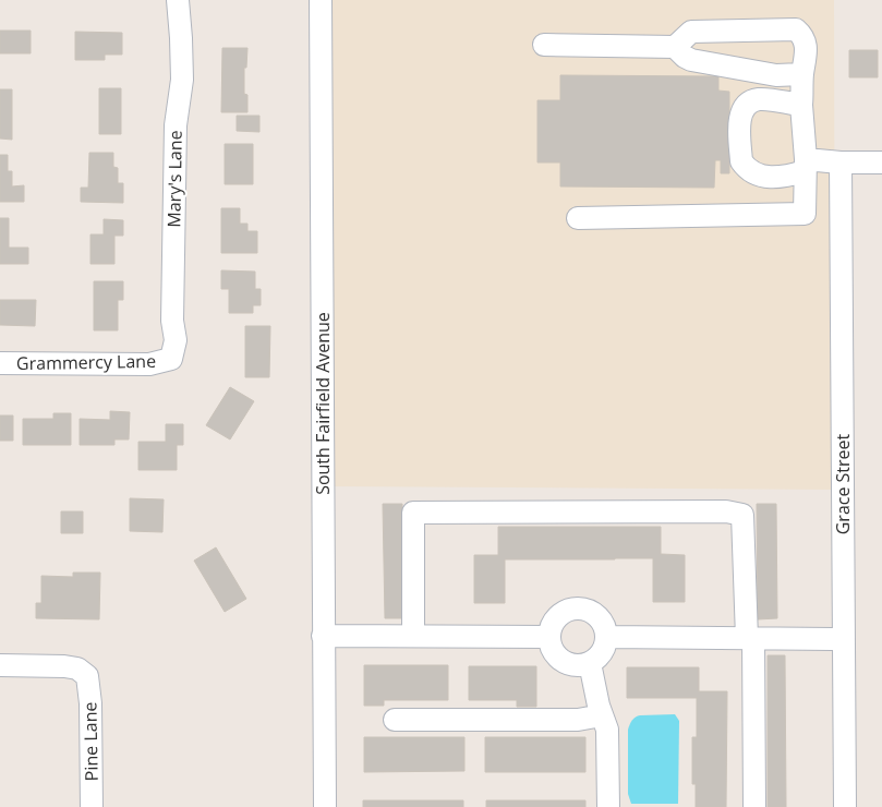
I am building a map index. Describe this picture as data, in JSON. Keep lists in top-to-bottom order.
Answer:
{
  "streets": {
    "street": [
      "Mary's Lane",
      "Grammercy Lane",
      "South Fairfield Avenue",
      "Grace Street",
      "Pine Lane"
    ]
  },
  "crossings": [
    ["Mary's Lane", "Grammercy Lane"]
  ]
}
